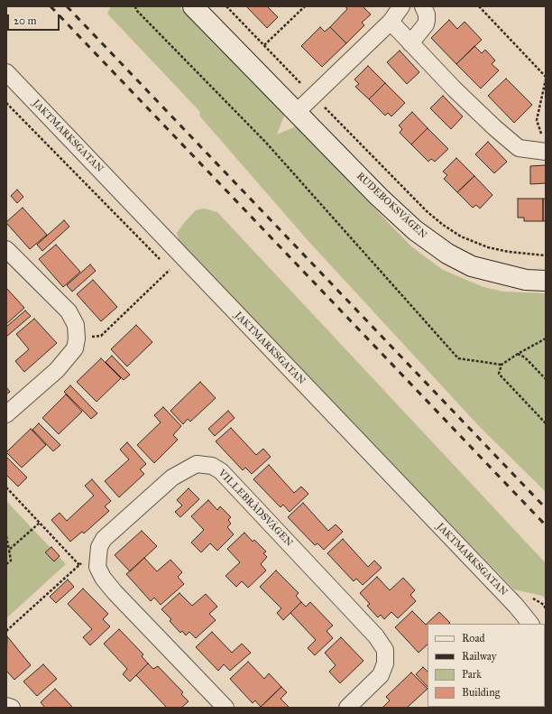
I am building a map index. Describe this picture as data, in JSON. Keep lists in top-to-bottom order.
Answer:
{
  "streets": {
    "street": ["JAKTMARKSGATAN", "RUDEBOKSVÄGEN", "VILLEBRÅDSVÄGEN"]
  },
  "legend": [
    "Road",
    "Railway",
    "Park",
    "Building"
  ],
  "scale_bar": "20 m"
}
